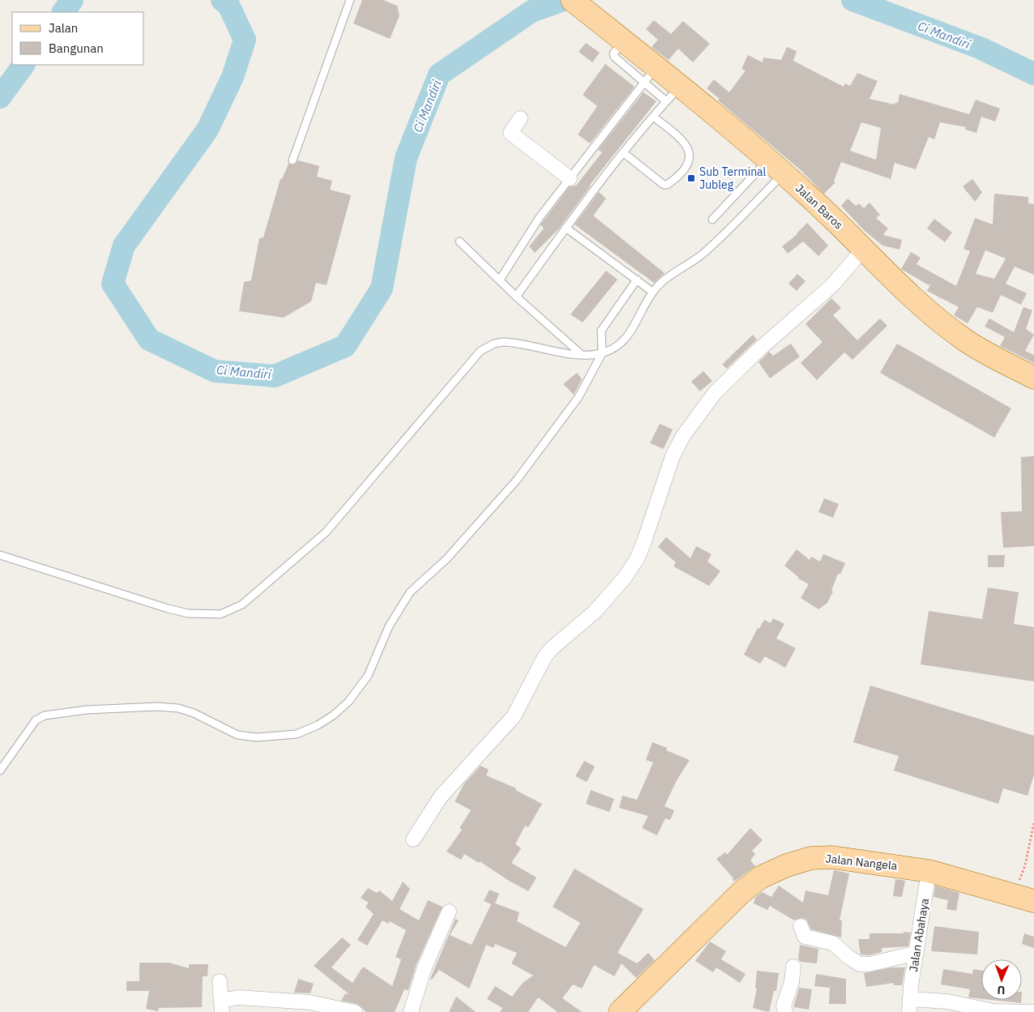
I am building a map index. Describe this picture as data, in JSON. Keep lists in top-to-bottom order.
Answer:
{
  "streets": {
    "main road": ["Jalan Baros", "Jalan Nangela"],
    "street": ["Jalan Abahaya"]
  },
  "crossings": [
    ["Jalan Nangela", "Jalan Abahaya"]
  ],
  "water": ["Ci Mandiri"],
  "places": {
    "transit": ["Sub Terminal Jubleg"]
  },
  "legend": ["Jalan", "Bangunan"],
  "north": "bottom"
}
